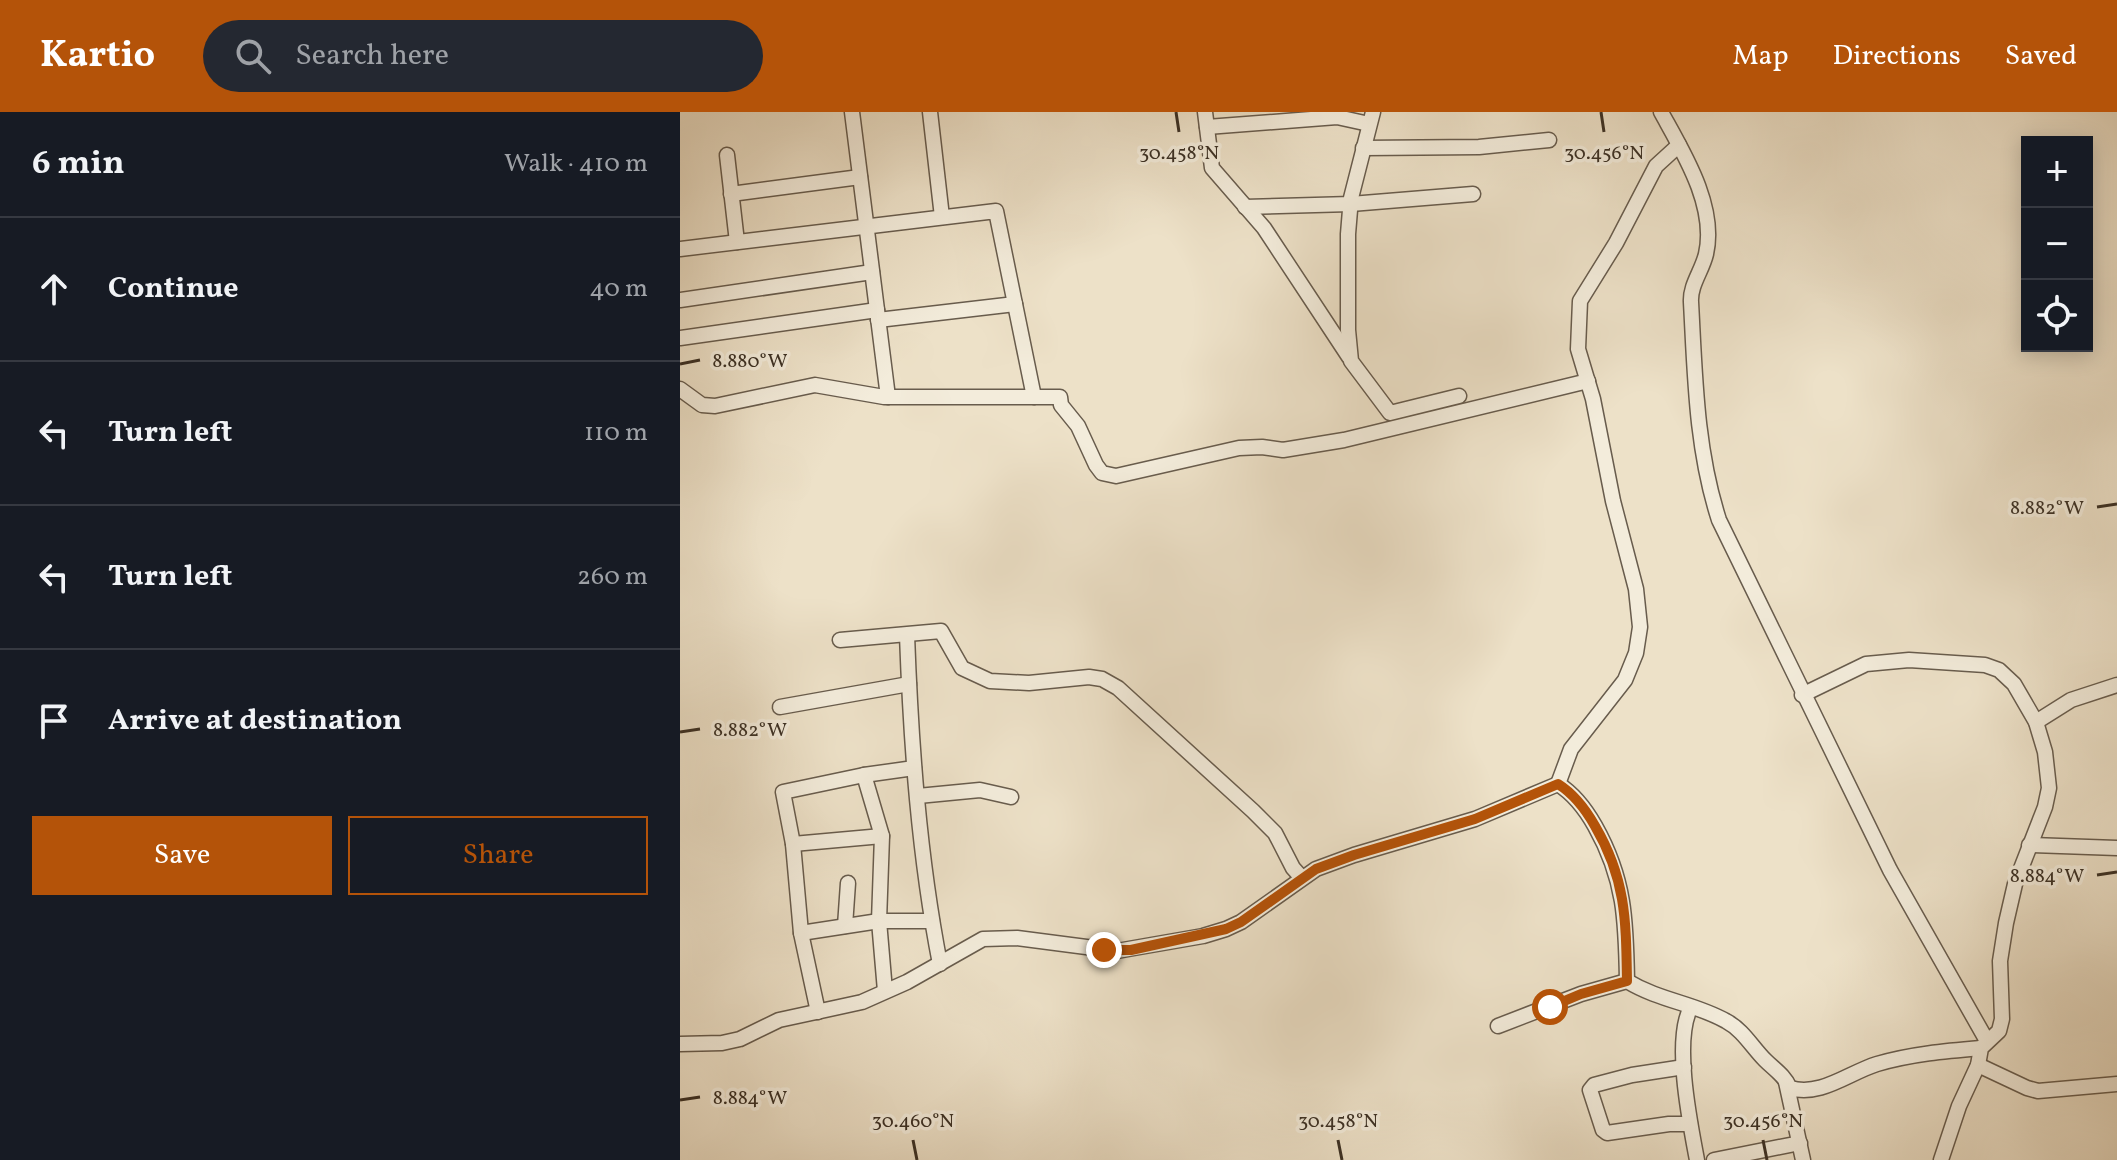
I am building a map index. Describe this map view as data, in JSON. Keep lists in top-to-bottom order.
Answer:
{
  "page": {
    "header": "Kartio",
    "search": "Search here",
    "nav": ["Map", "Directions", "Saved"],
    "heading": ["6 min", "Walk · 410 m"],
    "map_buttons": ["+", "−"],
    "list": [
      ["Continue", "40 m"],
      ["Turn left", "110 m"],
      ["Turn left", "260 m"],
      "Arrive at destination"
    ],
    "buttons": ["Save", "Share"]
  },
  "coordinates": [
    "30.458°N",
    "30.456°N",
    "8.880°W",
    "8.882°W",
    "8.884°W",
    "30.460°N"
  ]
}
